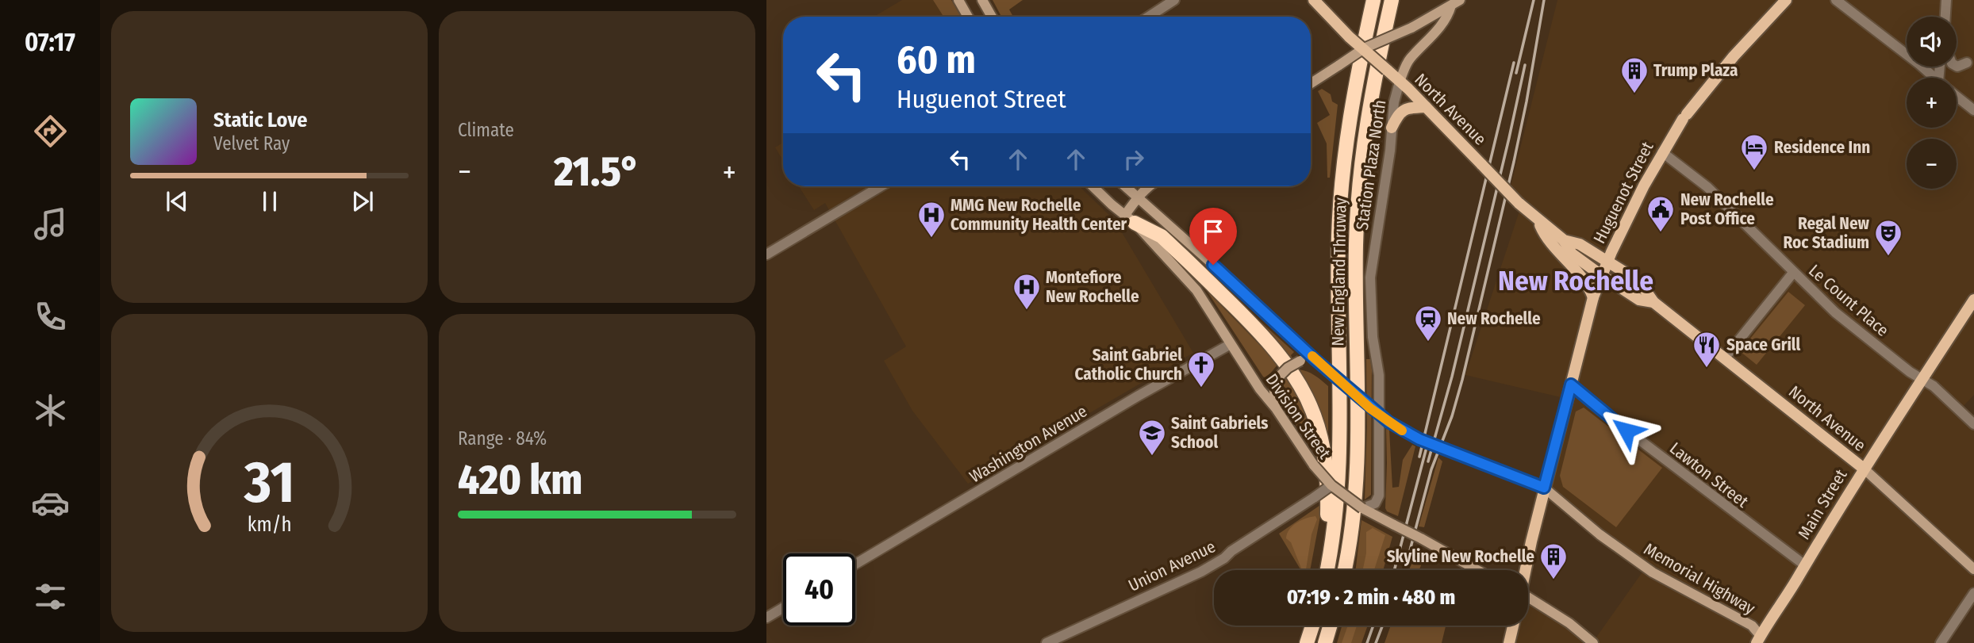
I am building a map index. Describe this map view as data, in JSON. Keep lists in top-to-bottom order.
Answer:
{
  "streets": {
    "highway": ["New England Thruway"],
    "main road": [
      "North Avenue",
      "Huguenot Street",
      "Division Street",
      "Main Street",
      "Memorial Highway"
    ],
    "street": [
      "Station Plaza North",
      "Le Count Place",
      "Washington Avenue",
      "Lawton Street",
      "Union Avenue"
    ]
  },
  "crossings": [
    ["North Avenue", "Station Plaza North"],
    ["North Avenue", "Huguenot Street"],
    ["North Avenue", "Main Street"],
    ["Station Plaza North", "Division Street"],
    ["Huguenot Street", "Le Count Place"],
    ["Huguenot Street", "Lawton Street"],
    ["Huguenot Street", "Memorial Highway"],
    ["Le Count Place", "Main Street"],
    ["Division Street", "Washington Avenue"],
    ["Division Street", "Union Avenue"],
    ["Lawton Street", "Main Street"],
    ["Main Street", "Memorial Highway"]
  ],
  "districts": ["New Rochelle"],
  "places": {
    "building": ["Trump Plaza", "Skyline New Rochelle"],
    "hotel": ["Residence Inn"],
    "public building": ["New Rochelle Post Office"],
    "hospital": ["MMG New Rochelle Community Health Center", "Montefiore New Rochelle"],
    "theatre": ["Regal New Roc Stadium"],
    "station": ["New Rochelle"],
    "restaurant": ["Space Grill"],
    "church": ["Saint Gabriel Catholic Church"],
    "school or university": ["Saint Gabriels School"]
  },
  "page": {
    "tabs": "07:17",
    "tile": [
      "Climate",
      ["Range · 84%", "420 km"]
    ],
    "map_buttons": ["+", "−"],
    "turn": ["60 m", "Huguenot Street"],
    "song": ["Static Love", "Velvet Ray"],
    "heat": ["−", "21.5°", "+"],
    "limit": "40",
    "trip": "07:19 · 2 min · 480 m",
    "gauge": ["31", "km/h"]
  }
}
